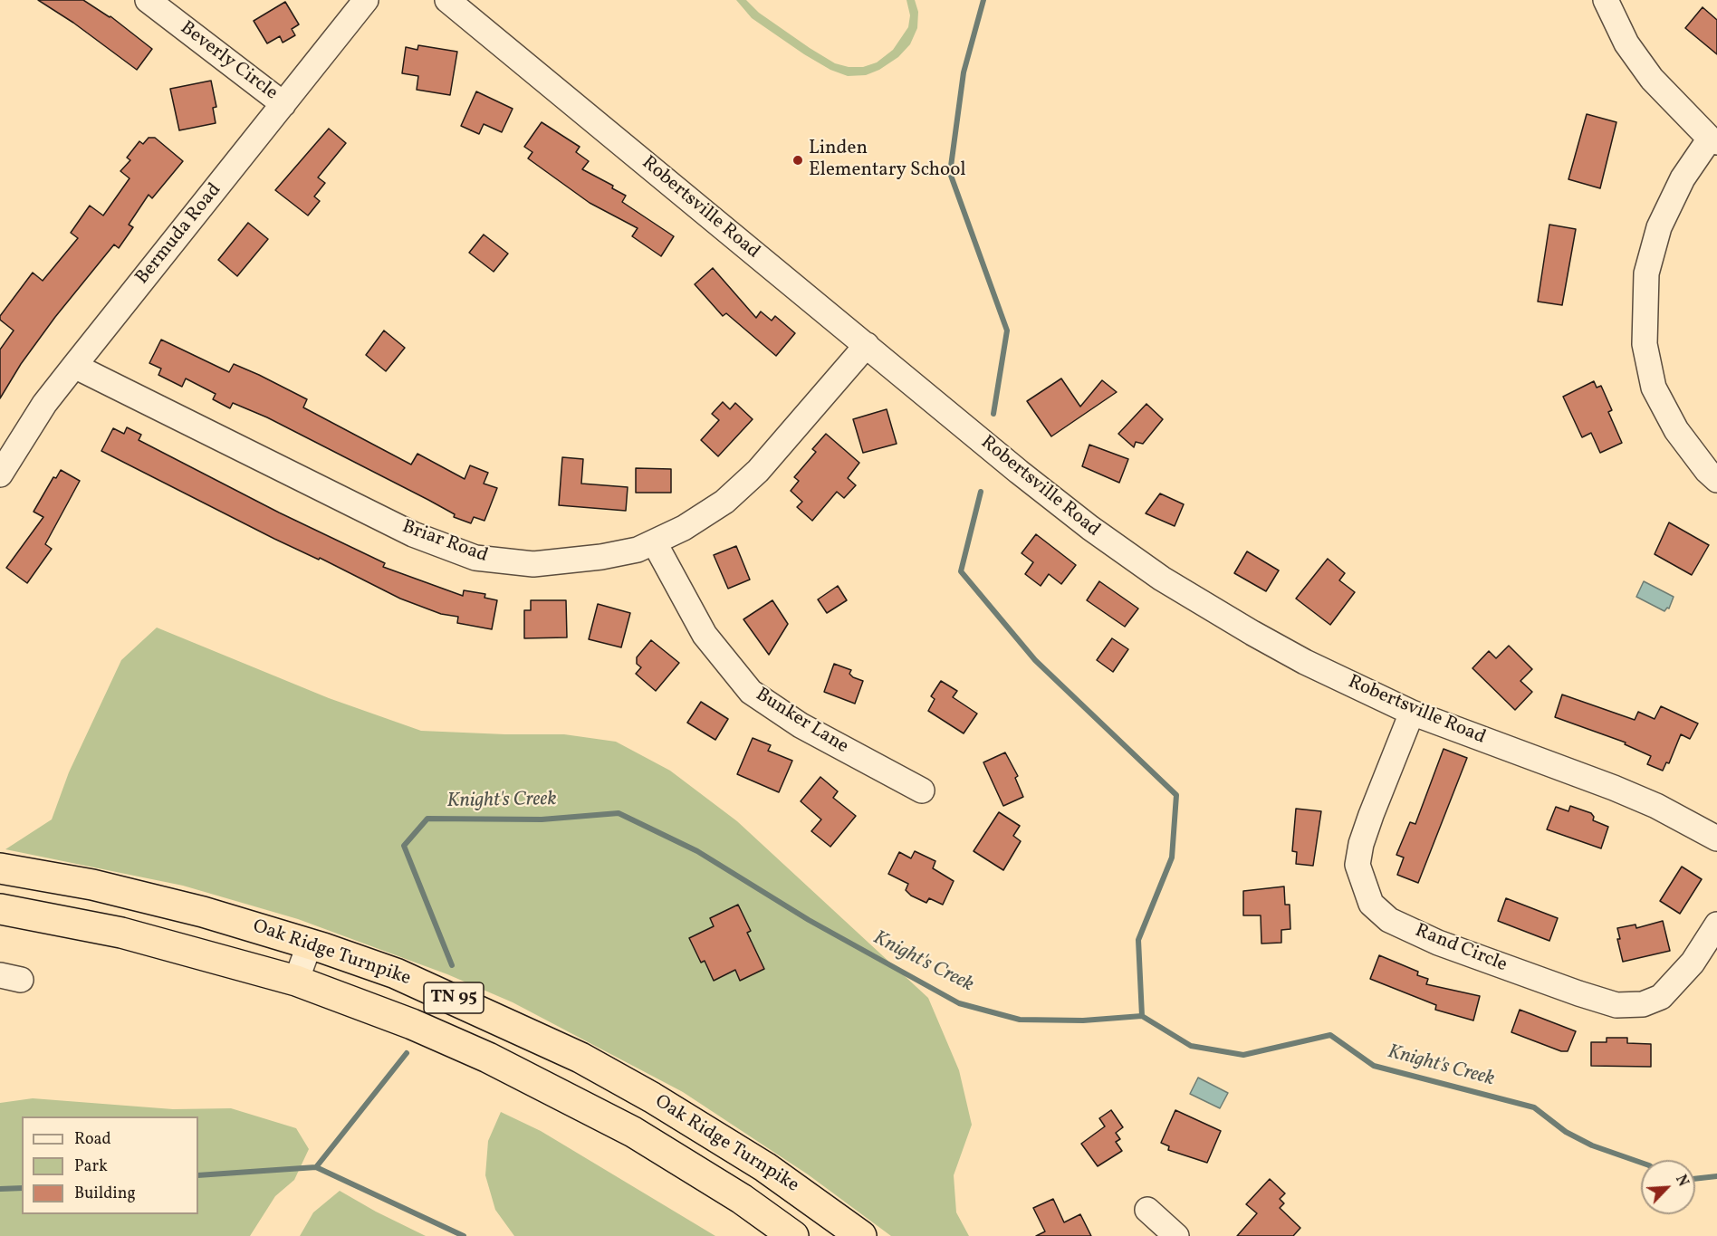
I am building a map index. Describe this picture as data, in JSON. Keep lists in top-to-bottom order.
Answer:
{
  "streets": {
    "highway": ["Oak Ridge Turnpike", "TN 95"],
    "street": [
      "Beverly Circle",
      "Robertsville Road",
      "Bermuda Road",
      "Briar Road",
      "Bunker Lane",
      "Rand Circle"
    ]
  },
  "crossings": [
    ["Beverly Circle", "Bermuda Road"],
    ["Robertsville Road", "Briar Road"],
    ["Robertsville Road", "Rand Circle"],
    ["Bermuda Road", "Briar Road"],
    ["Briar Road", "Bunker Lane"]
  ],
  "water": ["Knight's Creek"],
  "places": ["Linden Elementary School"],
  "legend": ["Road", "Park", "Building"],
  "north": "top right"
}
